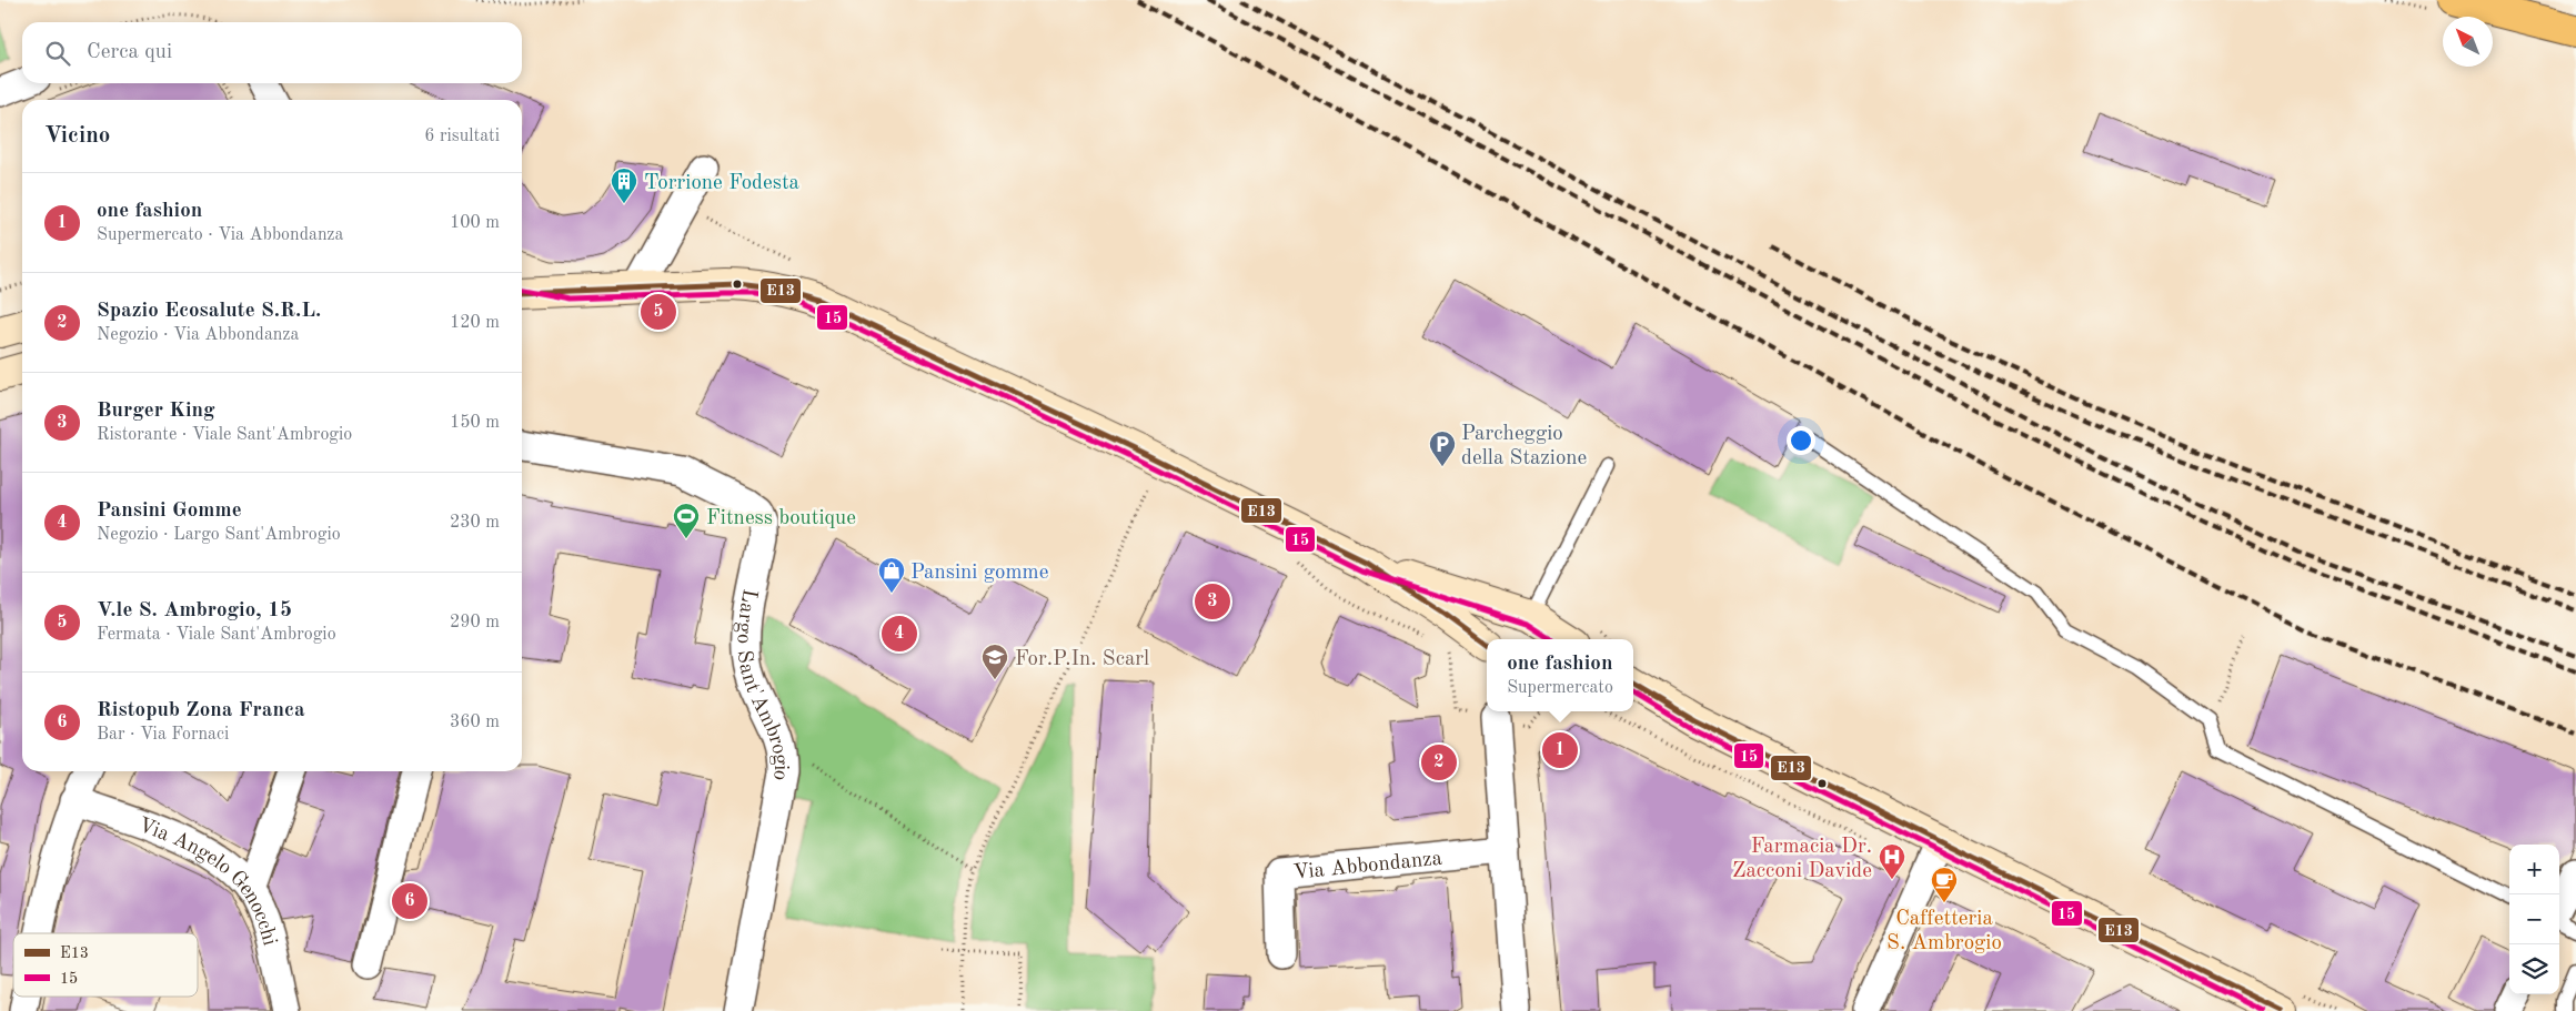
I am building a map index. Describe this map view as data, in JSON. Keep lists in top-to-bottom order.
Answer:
{
  "streets": {
    "street": ["Largo Sant'Ambrogio", "Via Abbondanza", "Via Angelo Genocchi"]
  },
  "places": {
    "building": ["Torrione Fodesta"],
    "parking": ["Parcheggio della Stazione"],
    "sports": ["Fitness boutique"],
    "shop": ["Pansini gomme"],
    "school or university": ["For.P.In. Scarl"],
    "hospital": ["Farmacia Dr. Zacconi Davide"],
    "cafe": ["Caffetteria S. Ambrogio"]
  },
  "lines": ["transit line E13", "transit line 15"],
  "legend": ["E13", "15"],
  "north": "top left",
  "page": {
    "search": "Cerca qui",
    "heading": ["Vicino", "6 risultati"],
    "list": [
      {
        "mark": "1",
        "name": "one fashion",
        "note": "Supermercato · Via Abbondanza",
        "value": "100 m"
      },
      {
        "mark": "2",
        "name": "Spazio Ecosalute S.R.L.",
        "note": "Negozio · Via Abbondanza",
        "value": "120 m"
      },
      {
        "mark": "3",
        "name": "Burger King",
        "note": "Ristorante · Viale Sant'Ambrogio",
        "value": "150 m"
      },
      {
        "mark": "4",
        "name": "Pansini Gomme",
        "note": "Negozio · Largo Sant'Ambrogio",
        "value": "230 m"
      },
      {
        "mark": "5",
        "name": "V.le S. Ambrogio, 15",
        "note": "Fermata · Viale Sant'Ambrogio",
        "value": "290 m"
      },
      {
        "mark": "6",
        "name": "Ristopub Zona Franca",
        "note": "Bar · Via Fornaci",
        "value": "360 m"
      }
    ],
    "pins": [
      "5",
      "3",
      "4",
      "1",
      "2",
      "6"
    ],
    "popup": ["one fashion", "Supermercato"],
    "map_buttons": ["+", "−"]
  }
}
